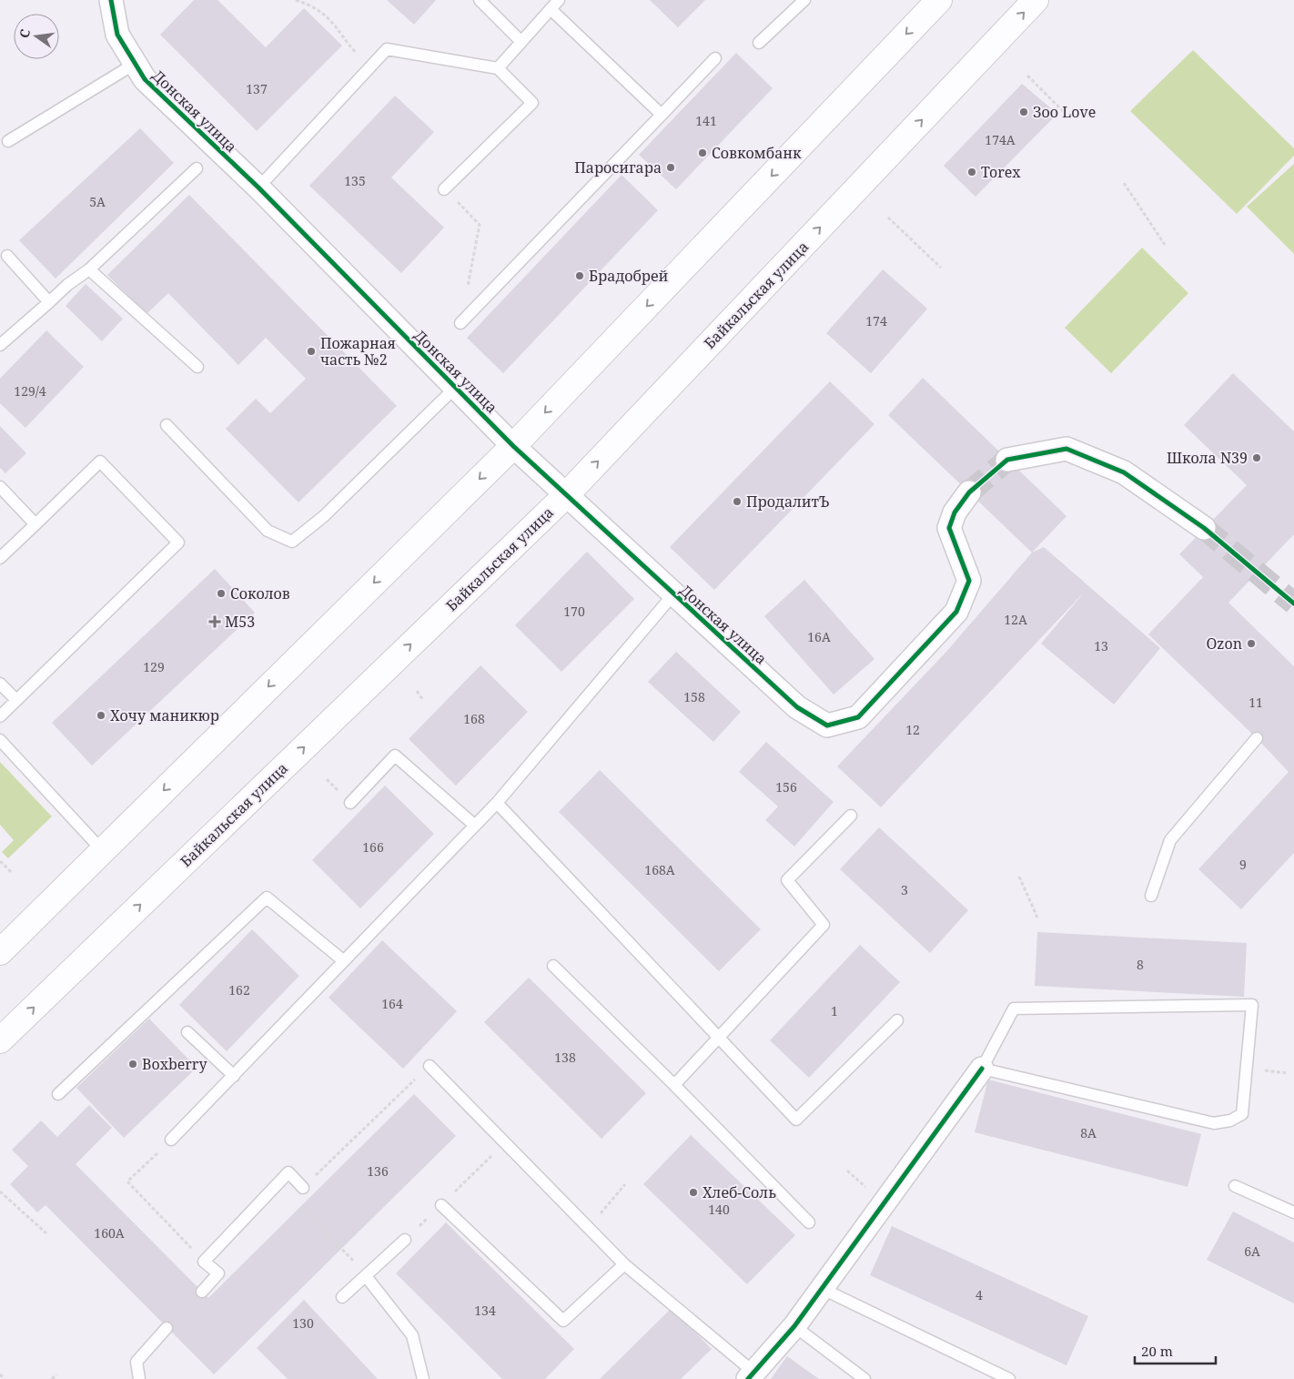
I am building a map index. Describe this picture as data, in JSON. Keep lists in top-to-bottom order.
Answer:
{
  "streets": {
    "main road": ["Байкальская улица"],
    "street": ["Донская улица"]
  },
  "crossings": [
    ["Донская улица", "Байкальская улица"]
  ],
  "places": {
    "other": [
      "Зоо Love",
      "Совкомбанк",
      "Паросигара",
      "Torex",
      "Брадобрей",
      "Пожарная часть №2",
      "Школа N39",
      "ПродалитЪ",
      "Соколов",
      "Ozon",
      "Хочу маникюр",
      "Boxberry",
      "Хлеб-Соль"
    ],
    "health": ["М53"]
  },
  "house_numbers": [
    "137",
    "141",
    "174А",
    "135",
    "5А",
    "174",
    "129/4",
    "170",
    "12А",
    "16А",
    "13",
    "129",
    "158",
    "11",
    "168",
    "12",
    "156",
    "166",
    "9",
    "168А",
    "3",
    "8",
    "162",
    "164",
    "1",
    "138",
    "8А",
    "136",
    "140",
    "160А",
    "6А",
    "4",
    "134",
    "130"
  ],
  "scale_bar": "20 m",
  "north": "left"
}
